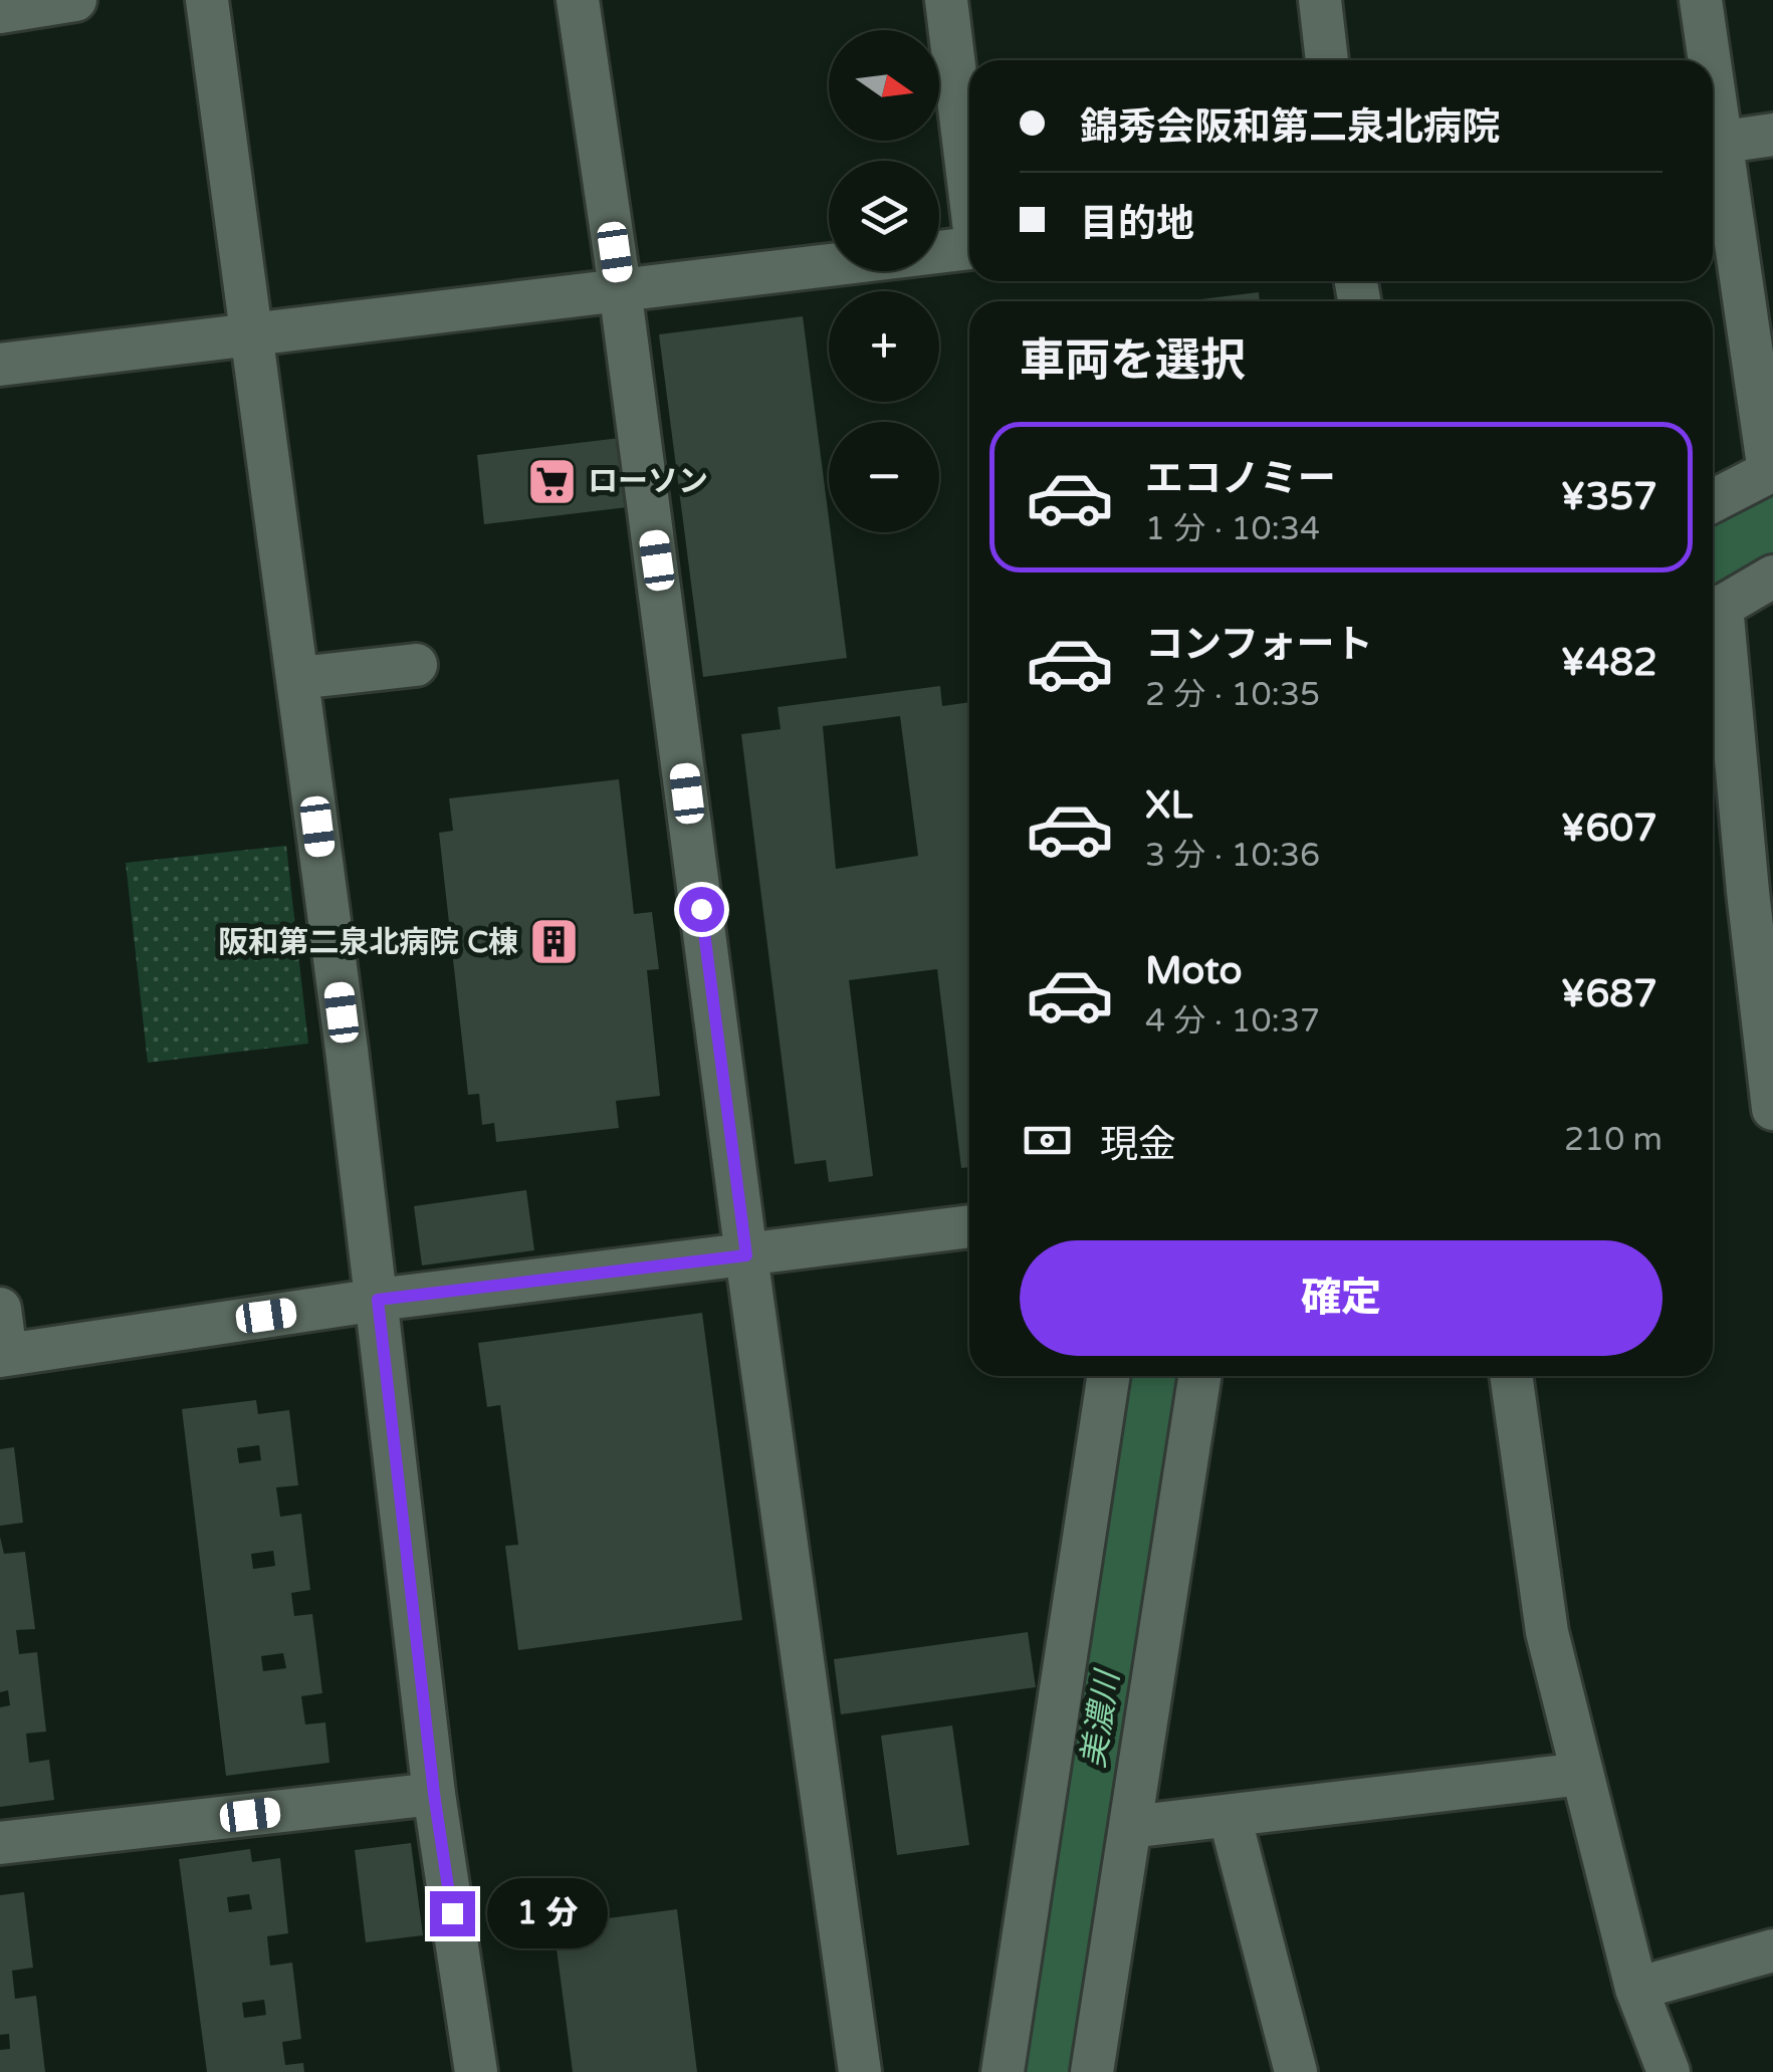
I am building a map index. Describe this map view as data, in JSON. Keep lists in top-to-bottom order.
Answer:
{
  "water": ["美濃川"],
  "places": {
    "supermarket": ["ローソン"],
    "building": ["阪和第二泉北病院 C棟"]
  },
  "north": "right",
  "page": {
    "map_buttons": ["+", "−"],
    "banner": ["錦秀会阪和第二泉北病院", "目的地"],
    "heading": "車両を選択",
    "list": [
      {
        "name": "エコノミー",
        "note": "1 分 · 10:34",
        "value": "¥357"
      },
      {
        "name": "コンフォート",
        "note": "2 分 · 10:35",
        "value": "¥482"
      },
      {
        "name": "XL",
        "note": "3 分 · 10:36",
        "value": "¥607"
      },
      {
        "name": "Moto",
        "note": "4 分 · 10:37",
        "value": "¥687"
      }
    ],
    "pay": ["現金", "210 m"],
    "buttons": "確定",
    "bubble": "1 分"
  }
}
